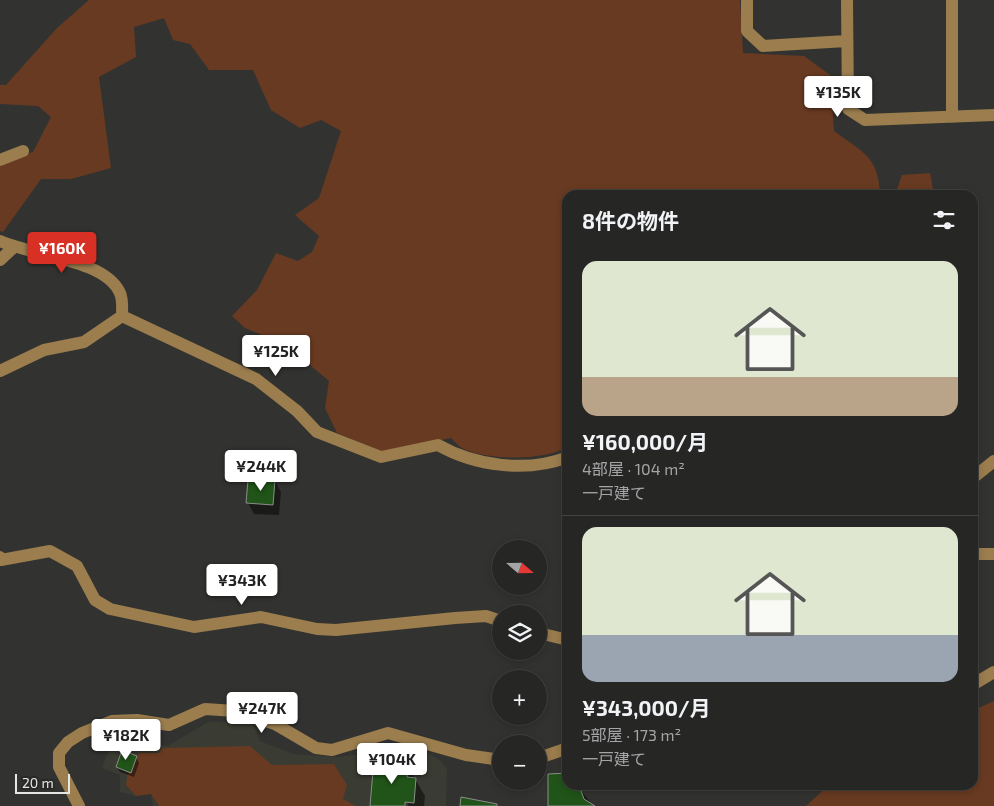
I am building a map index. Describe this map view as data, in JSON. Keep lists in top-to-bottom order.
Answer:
{
  "scale_bar": "20 m",
  "north": "right",
  "page": {
    "price": [
      "¥135K",
      "¥160K",
      "¥125K",
      "¥244K",
      "¥343K",
      "¥247K",
      "¥182K",
      "¥104K"
    ],
    "heading": "8件の物件",
    "list": [
      {
        "name": "¥160,000/月",
        "note": "4部屋 · 104 m² · 一戸建て"
      },
      {
        "name": "¥343,000/月",
        "note": "5部屋 · 173 m² · 一戸建て"
      }
    ],
    "map_buttons": ["+", "−"],
    "scale": "20 m"
  }
}
